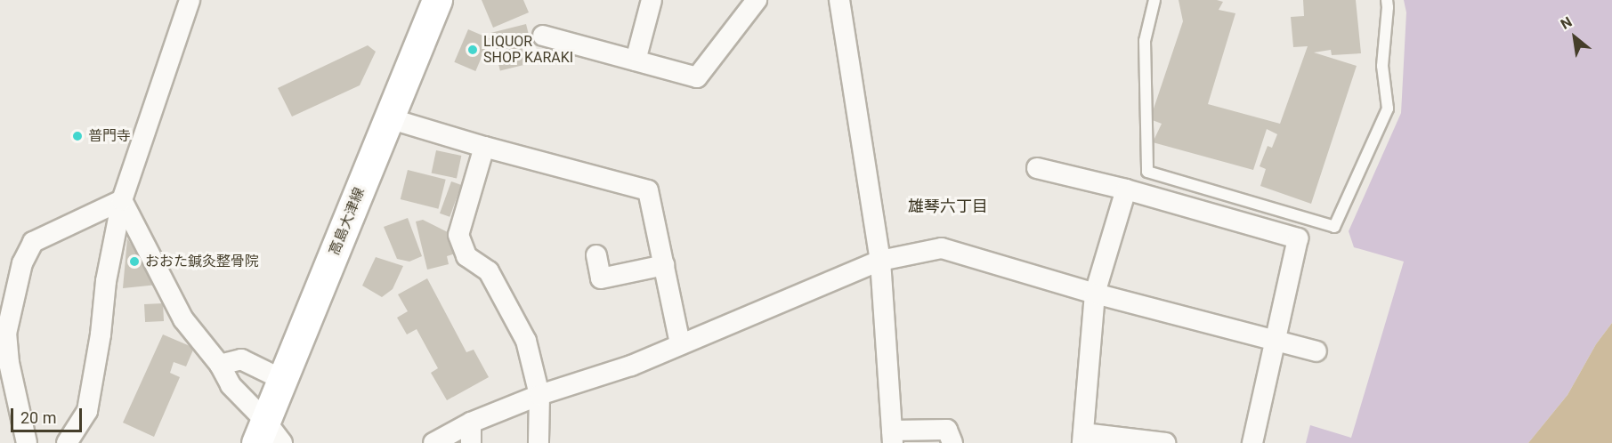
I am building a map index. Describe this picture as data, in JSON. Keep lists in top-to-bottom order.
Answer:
{
  "streets": {
    "main road": ["高島大津線"]
  },
  "districts": ["雄琴六丁目"],
  "places": ["LIQUOR SHOP KARAKI", "普門寺", "おおた鍼灸整骨院"],
  "scale_bar": "20 m",
  "north": "top left"
}
